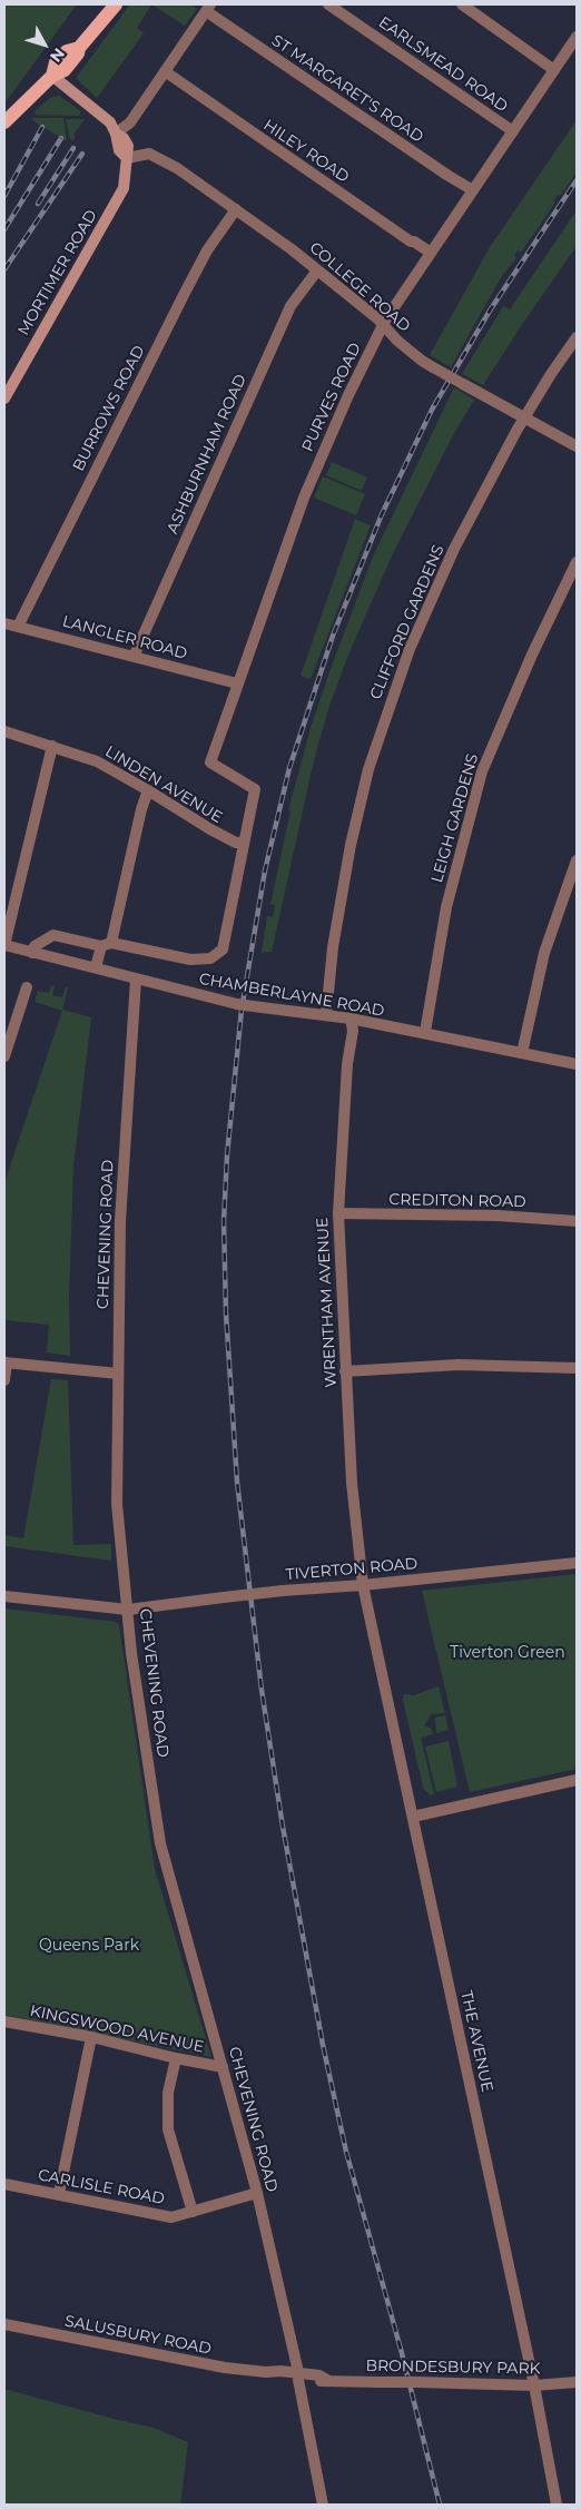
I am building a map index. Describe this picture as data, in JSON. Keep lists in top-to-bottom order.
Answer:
{
  "streets": {
    "main road": ["MORTIMER ROAD"],
    "street": [
      "EARLSMEAD ROAD",
      "ST MARGARET'S ROAD",
      "HILEY ROAD",
      "COLLEGE ROAD",
      "PURVES ROAD",
      "BURROWS ROAD",
      "ASHBURNHAM ROAD",
      "CLIFFORD GARDENS",
      "LANGLER ROAD",
      "LINDEN AVENUE",
      "LEIGH GARDENS",
      "CHAMBERLAYNE ROAD",
      "CREDITON ROAD",
      "CHEVENING ROAD",
      "WRENTHAM AVENUE",
      "TIVERTON ROAD",
      "KINGSWOOD AVENUE",
      "THE AVENUE",
      "CARLISLE ROAD",
      "SALUSBURY ROAD",
      "BRONDESBURY PARK"
    ]
  },
  "crossings": [
    ["EARLSMEAD ROAD", "PURVES ROAD"],
    ["ST MARGARET'S ROAD", "PURVES ROAD"],
    ["HILEY ROAD", "PURVES ROAD"],
    ["MORTIMER ROAD", "COLLEGE ROAD"],
    ["COLLEGE ROAD", "PURVES ROAD"],
    ["COLLEGE ROAD", "BURROWS ROAD"],
    ["COLLEGE ROAD", "ASHBURNHAM ROAD"],
    ["COLLEGE ROAD", "CLIFFORD GARDENS"],
    ["PURVES ROAD", "LANGLER ROAD"],
    ["PURVES ROAD", "LINDEN AVENUE"],
    ["BURROWS ROAD", "LANGLER ROAD"],
    ["ASHBURNHAM ROAD", "LANGLER ROAD"],
    ["CLIFFORD GARDENS", "CHAMBERLAYNE ROAD"],
    ["LEIGH GARDENS", "CHAMBERLAYNE ROAD"],
    ["CHAMBERLAYNE ROAD", "CHEVENING ROAD"],
    ["CHAMBERLAYNE ROAD", "WRENTHAM AVENUE"],
    ["CREDITON ROAD", "WRENTHAM AVENUE"],
    ["CHEVENING ROAD", "TIVERTON ROAD"],
    ["CHEVENING ROAD", "KINGSWOOD AVENUE"],
    ["CHEVENING ROAD", "CARLISLE ROAD"],
    ["CHEVENING ROAD", "SALUSBURY ROAD"],
    ["CHEVENING ROAD", "BRONDESBURY PARK"],
    ["WRENTHAM AVENUE", "TIVERTON ROAD"],
    ["WRENTHAM AVENUE", "THE AVENUE"],
    ["TIVERTON ROAD", "THE AVENUE"],
    ["THE AVENUE", "BRONDESBURY PARK"],
    ["SALUSBURY ROAD", "BRONDESBURY PARK"]
  ],
  "parks": ["Tiverton Green", "Queens Park"],
  "north": "bottom right"
}
